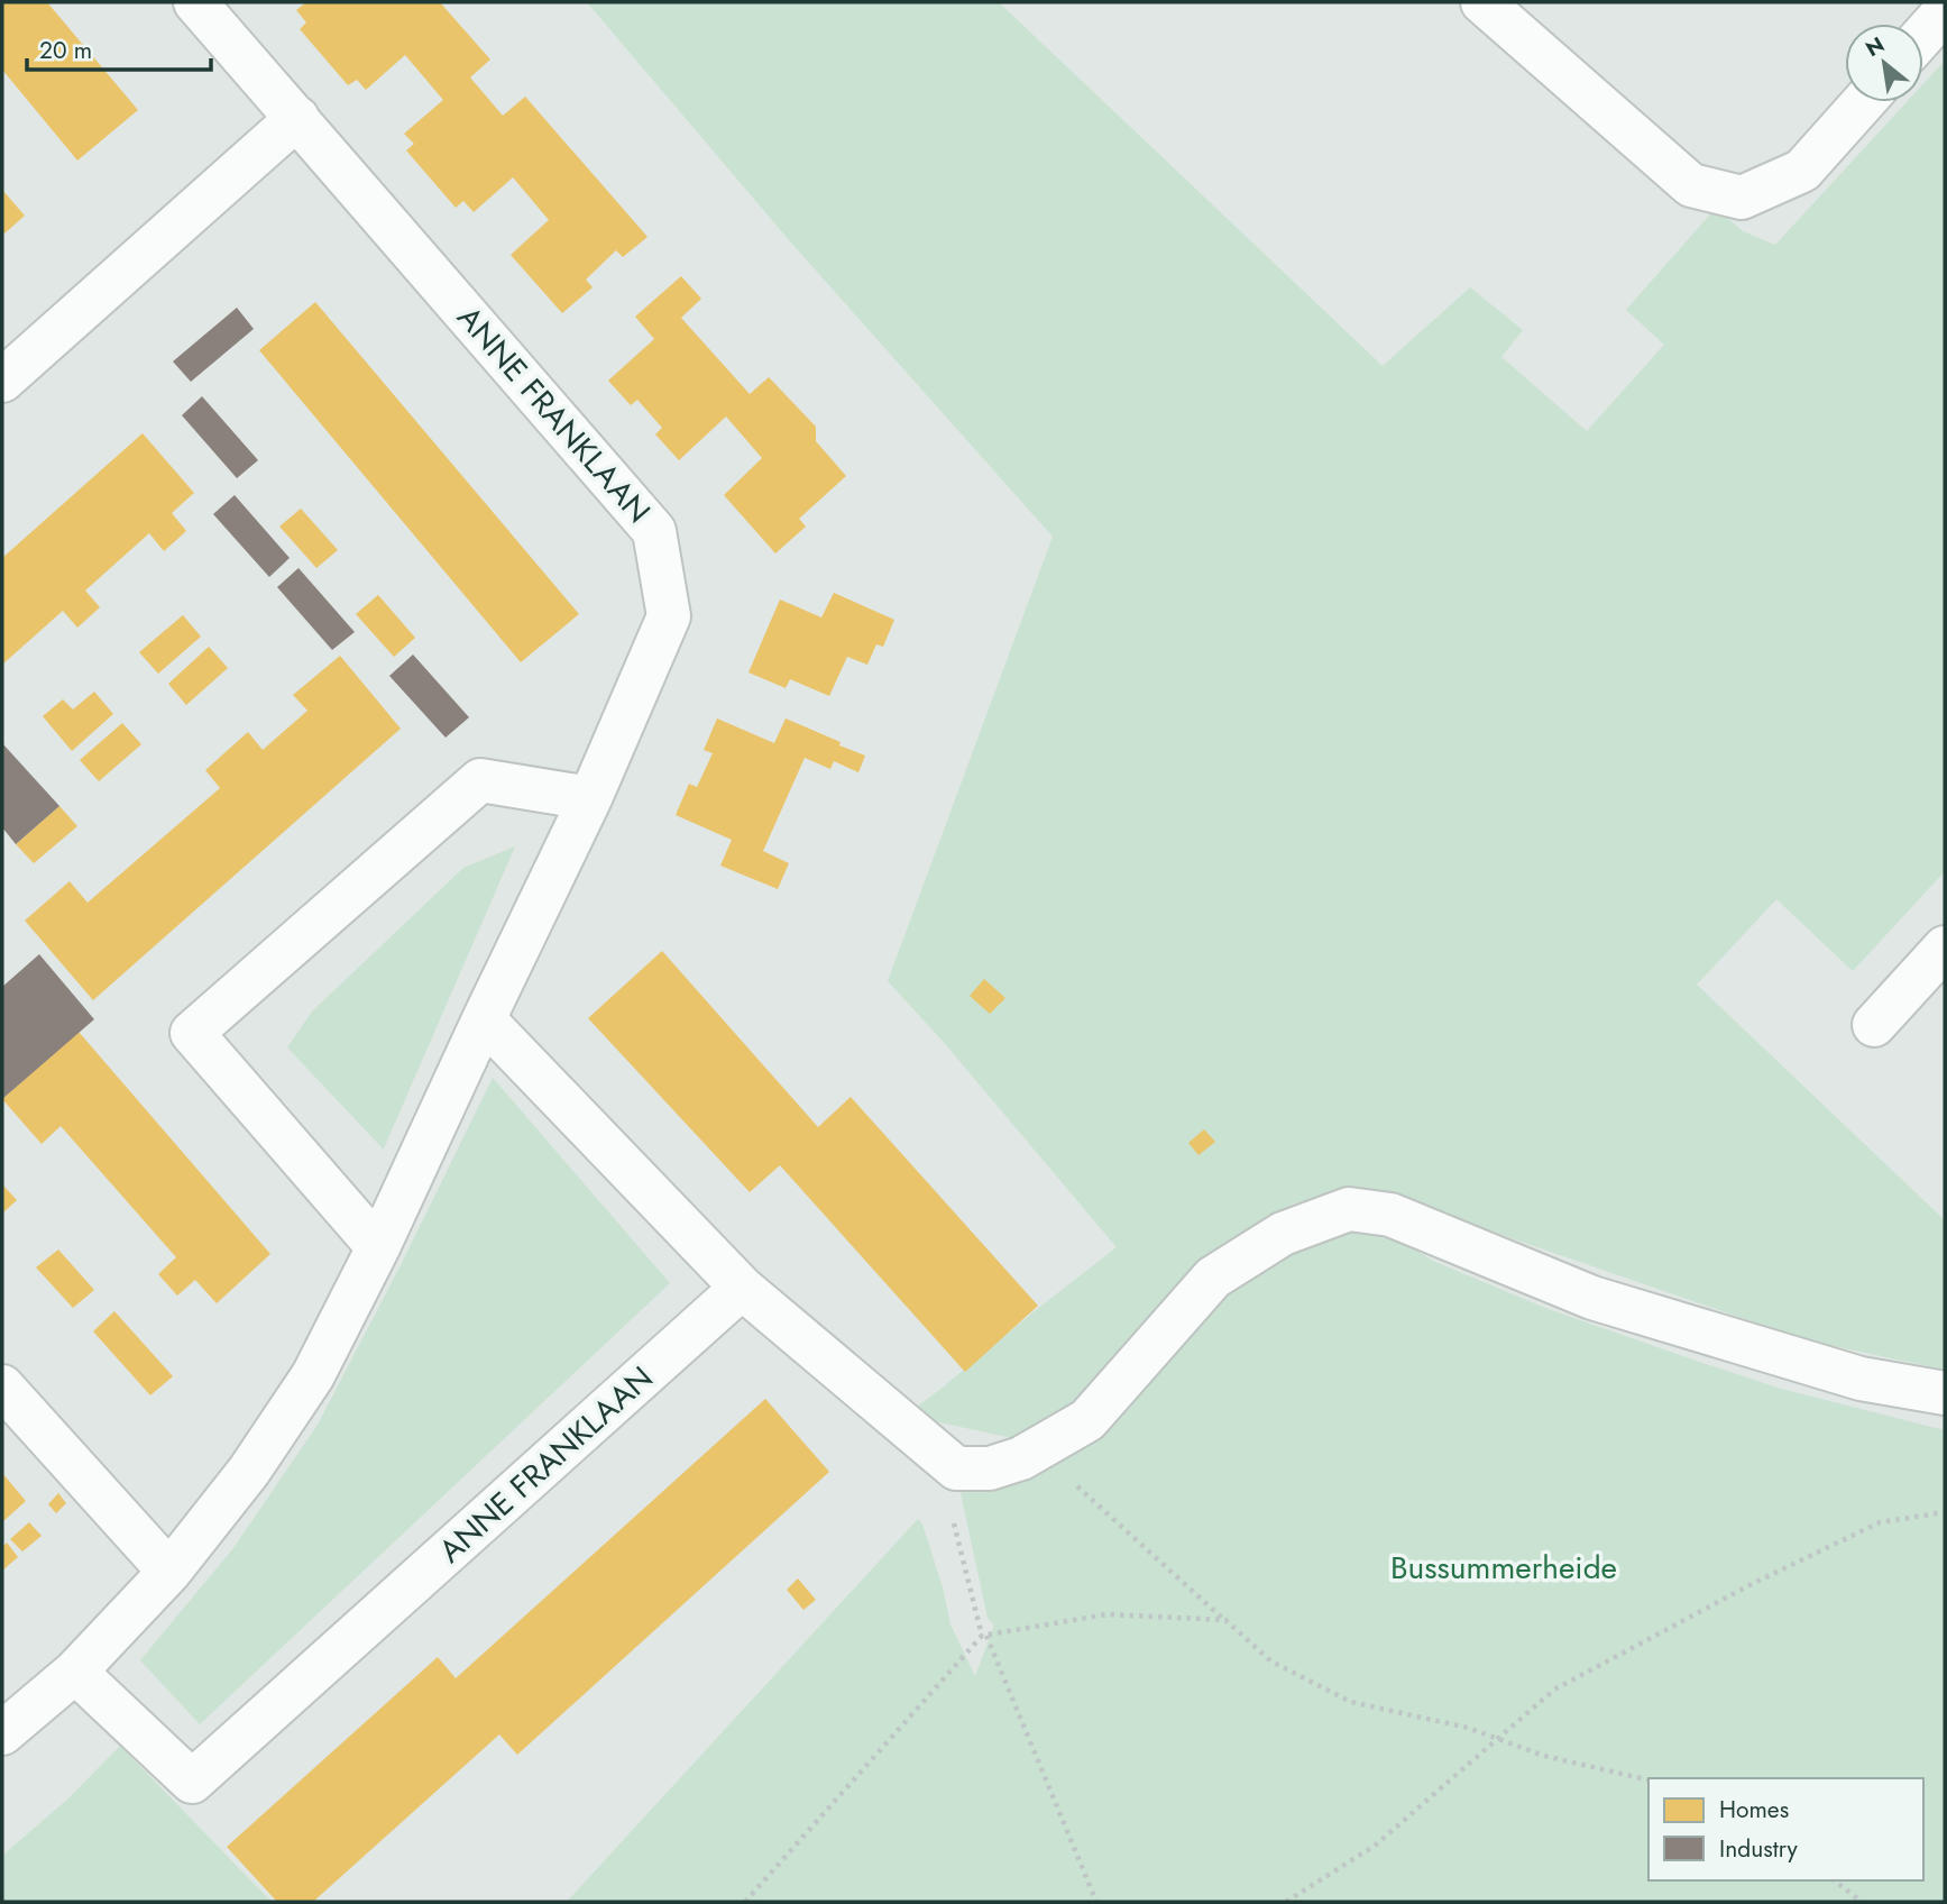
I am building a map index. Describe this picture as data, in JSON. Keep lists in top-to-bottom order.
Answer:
{
  "streets": {
    "street": ["ANNE FRANKLAAN"]
  },
  "parks": ["Bussummerheide"],
  "legend": ["Homes", "Industry"],
  "scale_bar": "20 m",
  "north": "top left"
}
